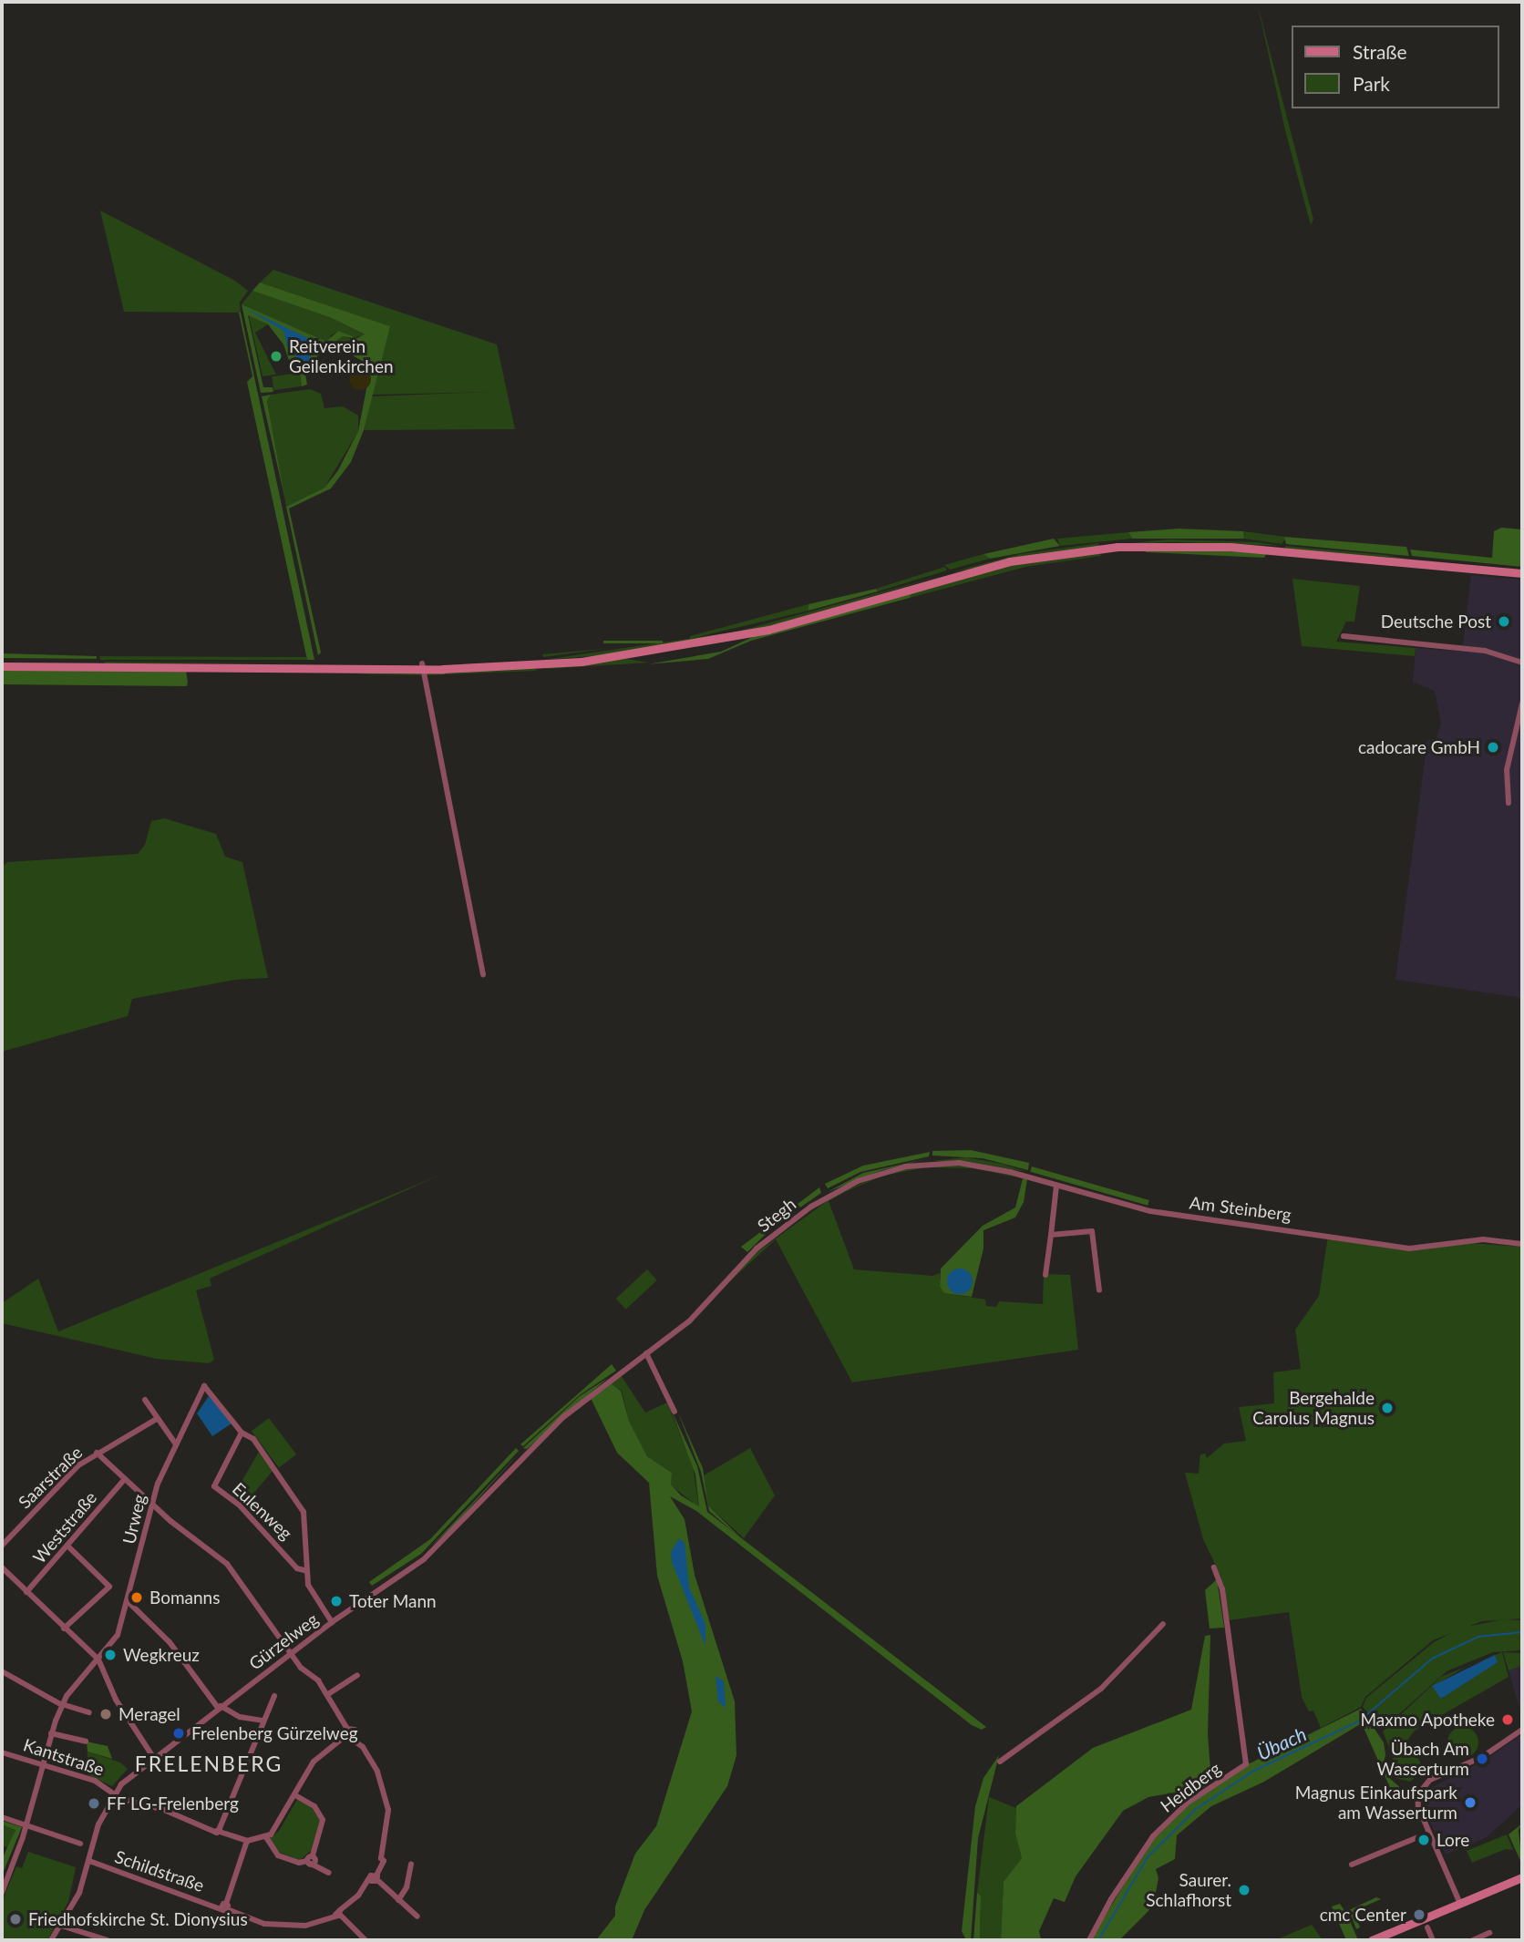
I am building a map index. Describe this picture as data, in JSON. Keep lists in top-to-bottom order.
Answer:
{
  "streets": {
    "street": [
      "Am Steinberg",
      "Stegh",
      "Saarstraße",
      "Eulenweg",
      "Urweg",
      "Weststraße",
      "Gürzelweg",
      "Kantstraße",
      "Heidberg",
      "Schildstraße"
    ]
  },
  "crossings": [
    ["Am Steinberg", "Stegh"],
    ["Stegh", "Gürzelweg"],
    ["Eulenweg", "Urweg"],
    ["Urweg", "Kantstraße"],
    ["Gürzelweg", "Kantstraße"],
    ["Gürzelweg", "Schildstraße"]
  ],
  "districts": ["FRELENBERG"],
  "water": ["Übach"],
  "places": [
    "Reitverein Geilenkirchen",
    "Deutsche Post",
    "cadocare GmbH",
    "Bergehalde Carolus Magnus",
    "Bomanns",
    "Toter Mann",
    "Wegkreuz",
    "Meragel",
    "Maxmo Apotheke",
    "Frelenberg Gürzelweg",
    "Übach Am Wasserturm",
    "Magnus Einkaufspark am Wasserturm",
    "FF LG-Frelenberg",
    "Lore",
    "Saurer. Schlafhorst",
    "cmc Center",
    "Friedhofskirche St. Dionysius"
  ],
  "legend": ["Straße", "Park"]
}
